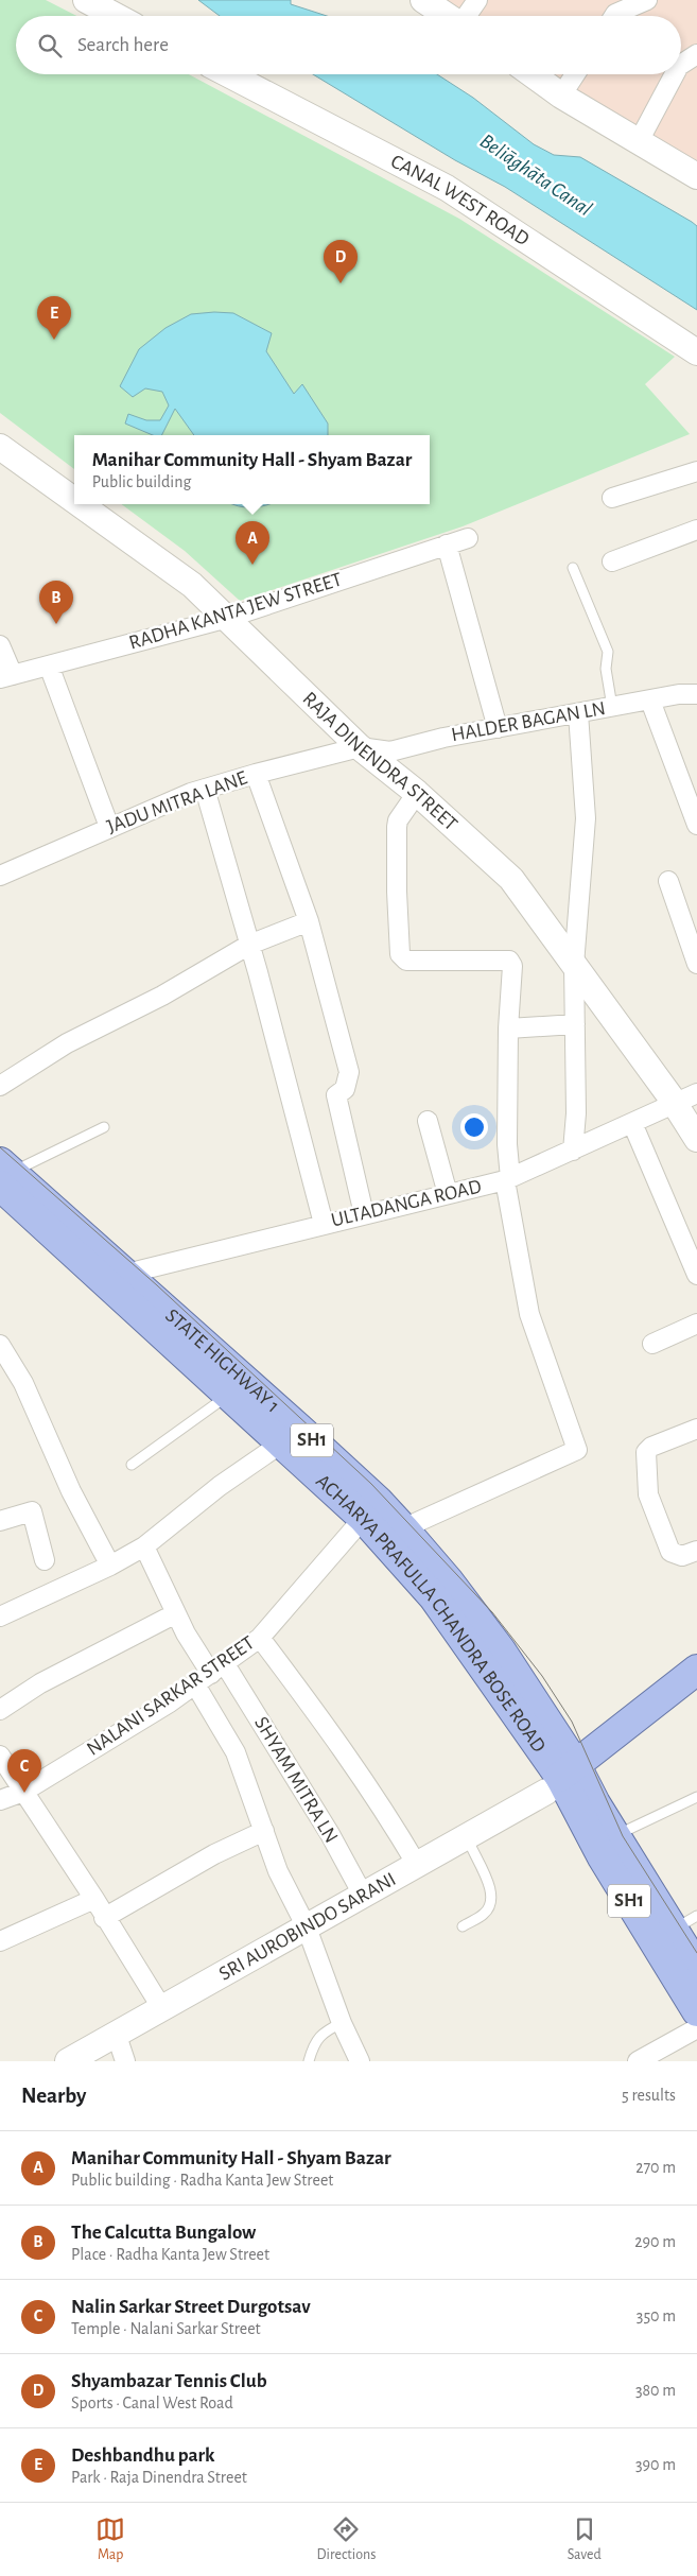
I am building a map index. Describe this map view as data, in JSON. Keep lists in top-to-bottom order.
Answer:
{
  "streets": {
    "main road": [
      "CANAL WEST ROAD",
      "RAJA DINENDRA STREET",
      "STATE HIGHWAY 1",
      "SH1",
      "ACHARYA PRAFULLA CHANDRA BOSE ROAD",
      "SRI AUROBINDO SARANI"
    ],
    "street": [
      "RADHA KANTA JEW STREET",
      "HALDER BAGAN LN",
      "JADU MITRA LANE",
      "ULTADANGA ROAD",
      "NALANI SARKAR STREET",
      "SHYAM MITRA LN"
    ]
  },
  "crossings": [
    ["RADHA KANTA JEW STREET", "RAJA DINENDRA STREET"],
    ["HALDER BAGAN LN", "RAJA DINENDRA STREET"],
    ["HALDER BAGAN LN", "JADU MITRA LANE"],
    ["RAJA DINENDRA STREET", "JADU MITRA LANE"],
    ["RAJA DINENDRA STREET", "ULTADANGA ROAD"],
    ["ULTADANGA ROAD", "STATE HIGHWAY 1"],
    ["ULTADANGA ROAD", "ACHARYA PRAFULLA CHANDRA BOSE ROAD"],
    ["STATE HIGHWAY 1", "ACHARYA PRAFULLA CHANDRA BOSE ROAD"],
    ["STATE HIGHWAY 1", "NALANI SARKAR STREET"],
    ["STATE HIGHWAY 1", "SRI AUROBINDO SARANI"],
    ["ACHARYA PRAFULLA CHANDRA BOSE ROAD", "NALANI SARKAR STREET"],
    ["ACHARYA PRAFULLA CHANDRA BOSE ROAD", "SRI AUROBINDO SARANI"],
    ["NALANI SARKAR STREET", "SHYAM MITRA LN"],
    ["SHYAM MITRA LN", "SRI AUROBINDO SARANI"]
  ],
  "water": ["Beliāghāta Canal"],
  "page": {
    "search": "Search here",
    "pins": [
      "D",
      "E",
      "A",
      "B",
      "C"
    ],
    "popup": ["Manihar Community Hall - Shyam Bazar", "Public building"],
    "heading": ["Nearby", "5 results"],
    "list": [
      {
        "mark": "A",
        "name": "Manihar Community Hall - Shyam Bazar",
        "note": "Public building · Radha Kanta Jew Street",
        "value": "270 m"
      },
      {
        "mark": "B",
        "name": "The Calcutta Bungalow",
        "note": "Place · Radha Kanta Jew Street",
        "value": "290 m"
      },
      {
        "mark": "C",
        "name": "Nalin Sarkar Street Durgotsav",
        "note": "Temple · Nalani Sarkar Street",
        "value": "350 m"
      },
      {
        "mark": "D",
        "name": "Shyambazar Tennis Club",
        "note": "Sports · Canal West Road",
        "value": "380 m"
      },
      {
        "mark": "E",
        "name": "Deshbandhu park",
        "note": "Park · Raja Dinendra Street",
        "value": "390 m"
      }
    ],
    "nav": ["Map", "Directions", "Saved"]
  }
}
